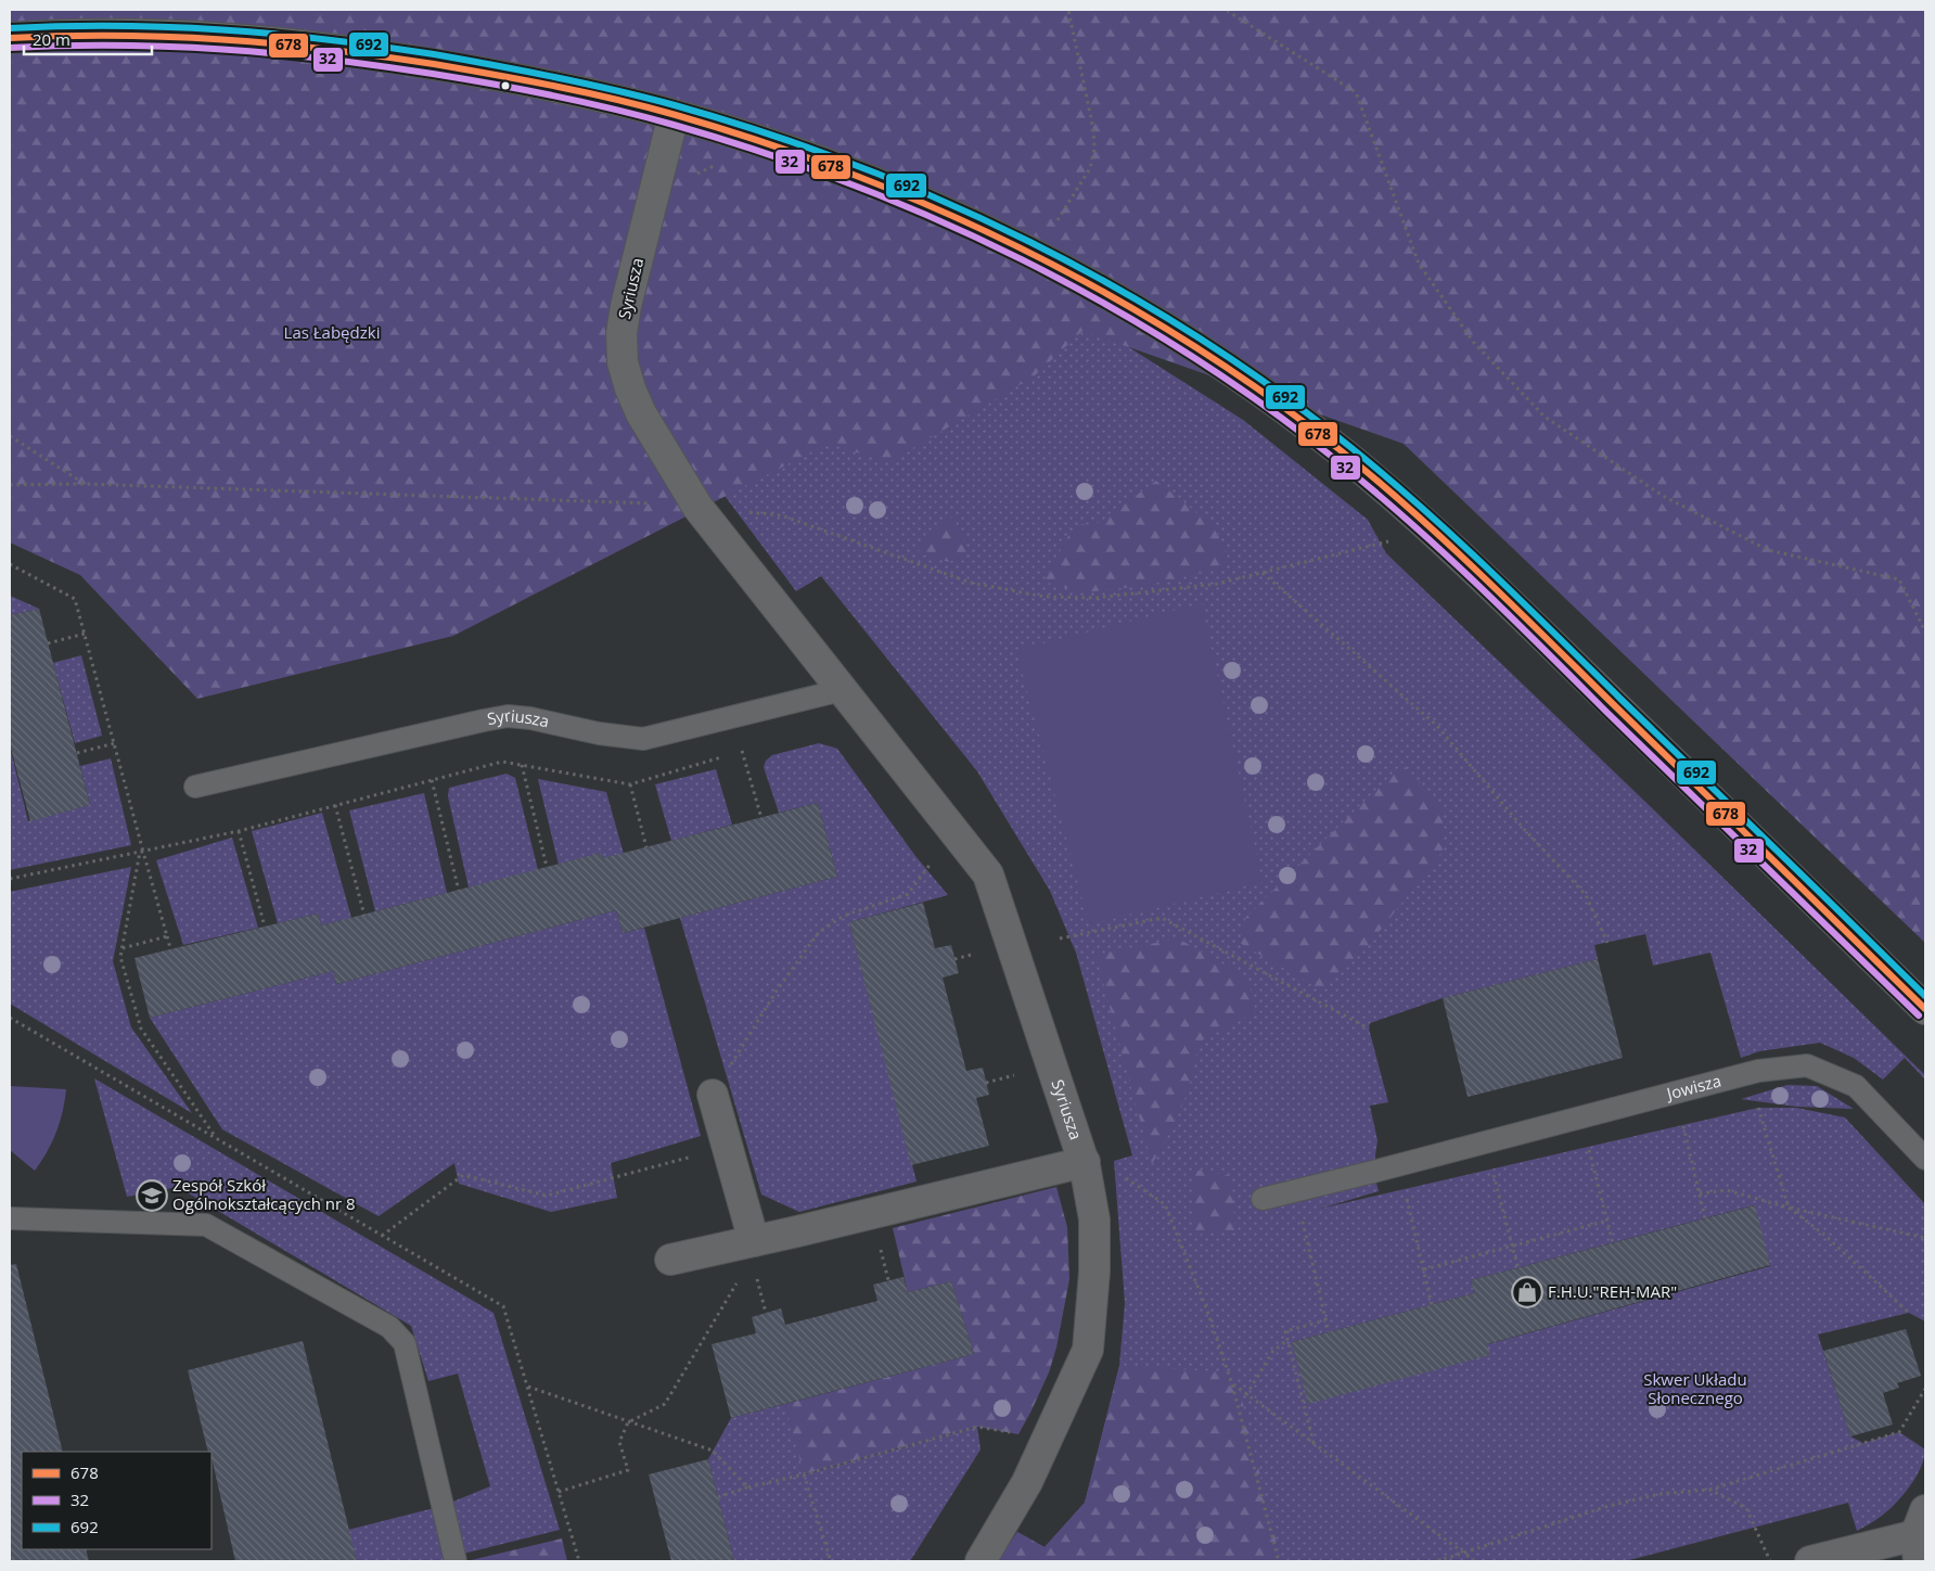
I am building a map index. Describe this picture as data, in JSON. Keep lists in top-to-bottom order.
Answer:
{
  "streets": {
    "street": ["Syriusza"],
    "lane": ["Jowisza"]
  },
  "parks": ["Las Łabędzki", "Skwer Układu Słonecznego"],
  "places": {
    "school or university": ["Zespół Szkół Ogólnokształcących nr 8"],
    "shop": ["F.H.U.\"REH-MAR\""]
  },
  "lines": ["transit line 692", "transit line 678", "transit line 32"],
  "legend": ["678", "32", "692"],
  "scale_bar": "20 m"
}
